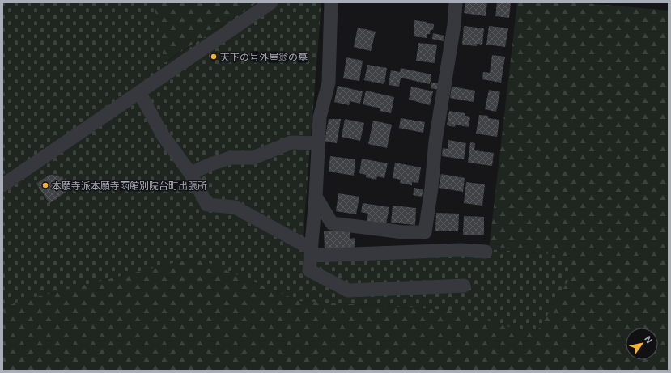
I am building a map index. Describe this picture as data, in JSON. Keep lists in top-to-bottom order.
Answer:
{
  "places": ["天下の号外屋翁の墓", "本願寺派本願寺函館別院台町出張所"],
  "north": "top right"
}
